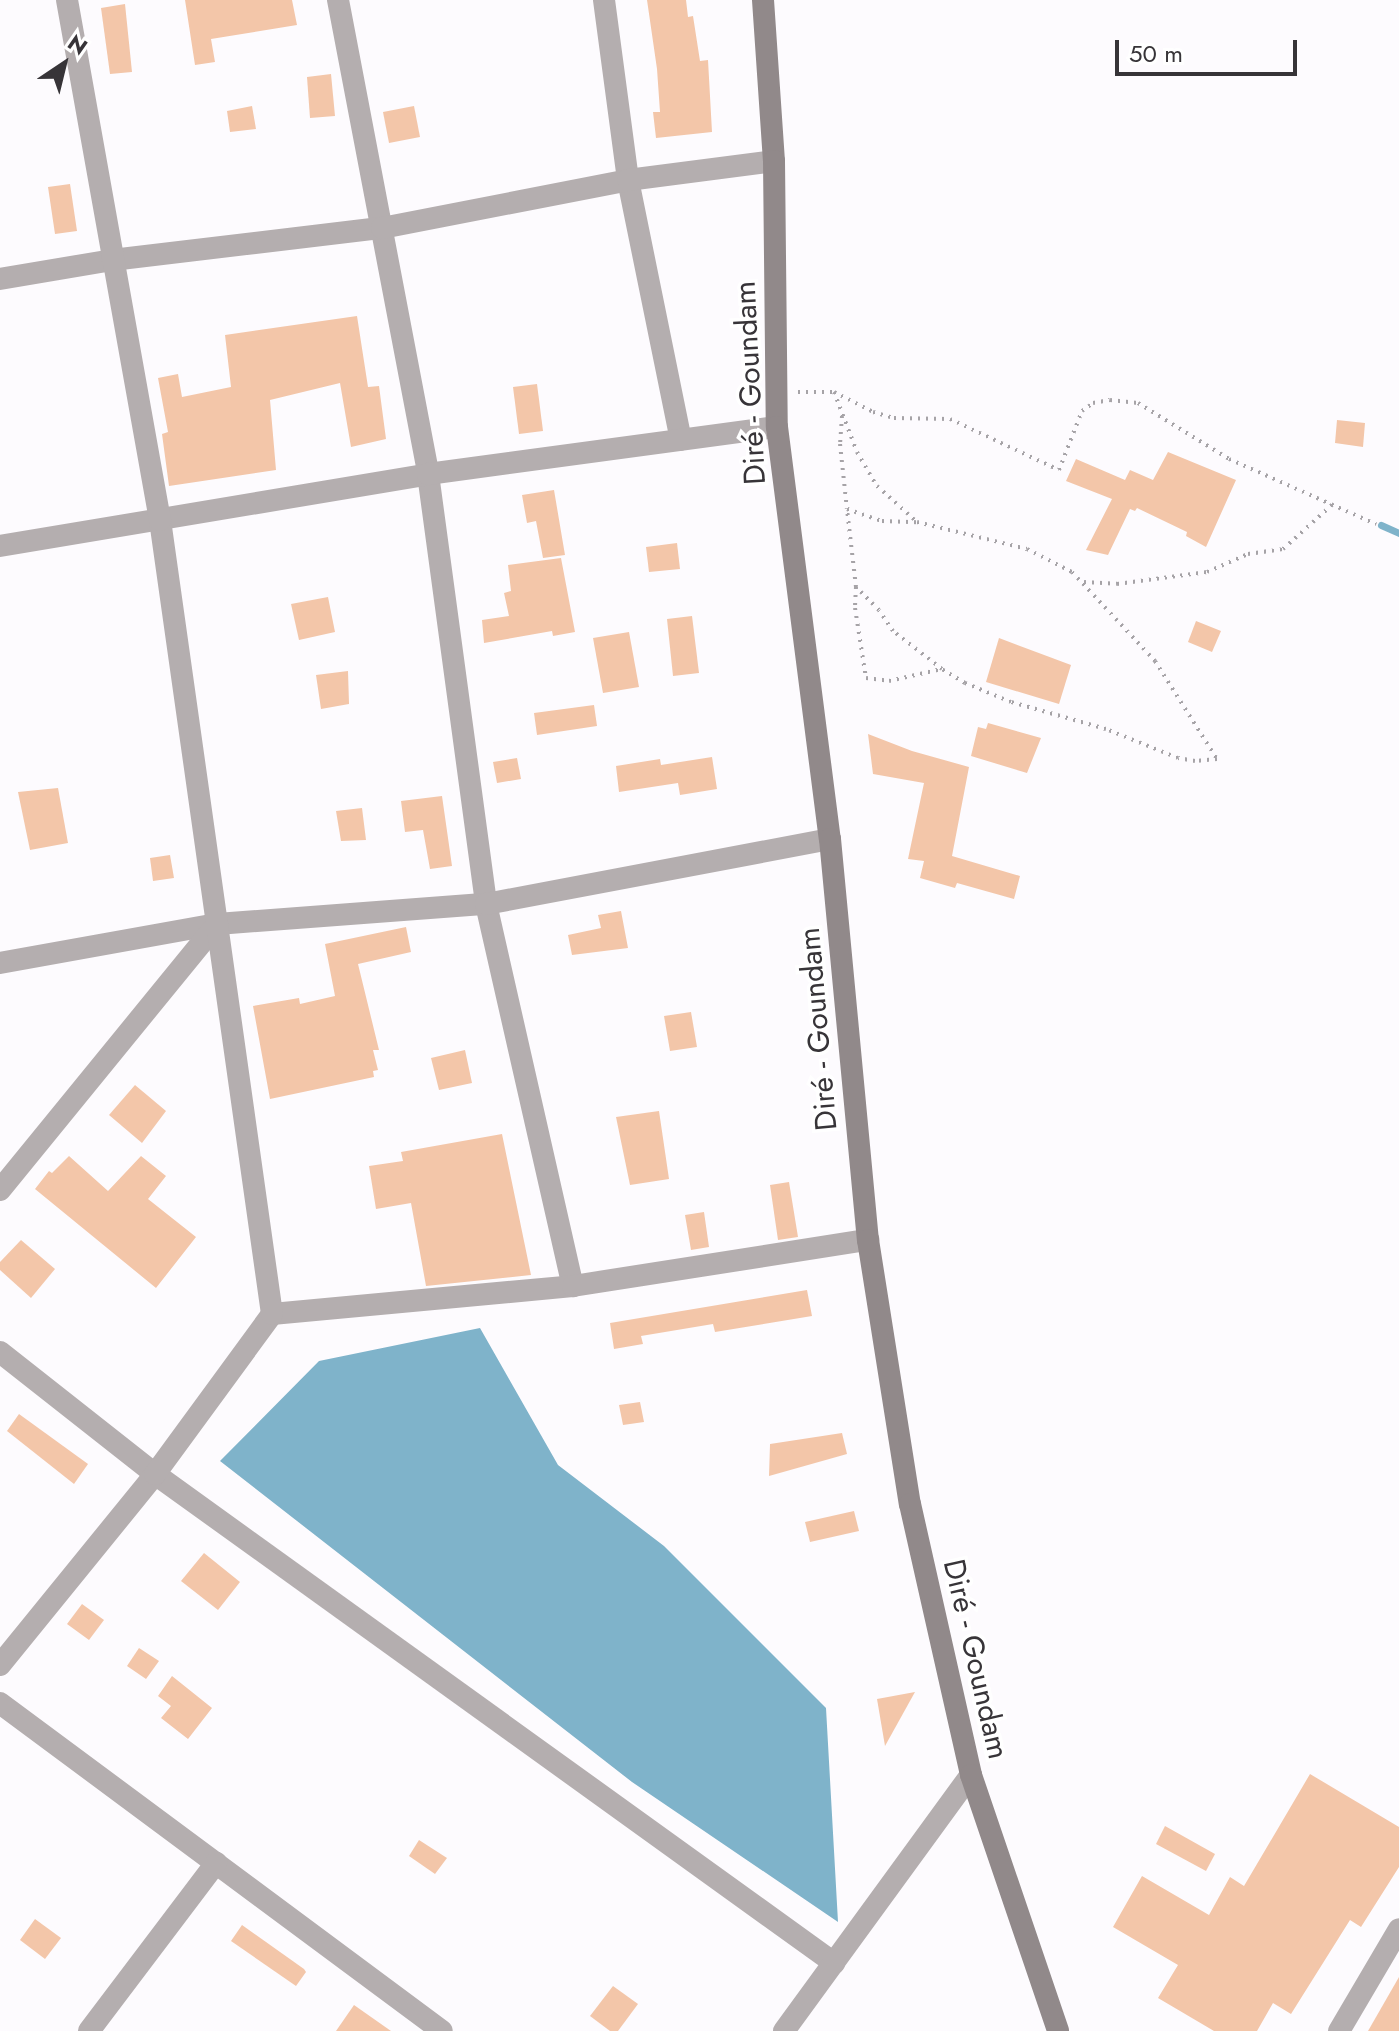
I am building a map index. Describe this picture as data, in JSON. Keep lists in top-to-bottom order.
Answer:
{
  "streets": {
    "main road": ["Diré - Goundam"]
  },
  "scale_bar": "50 m",
  "north": "top right"
}
